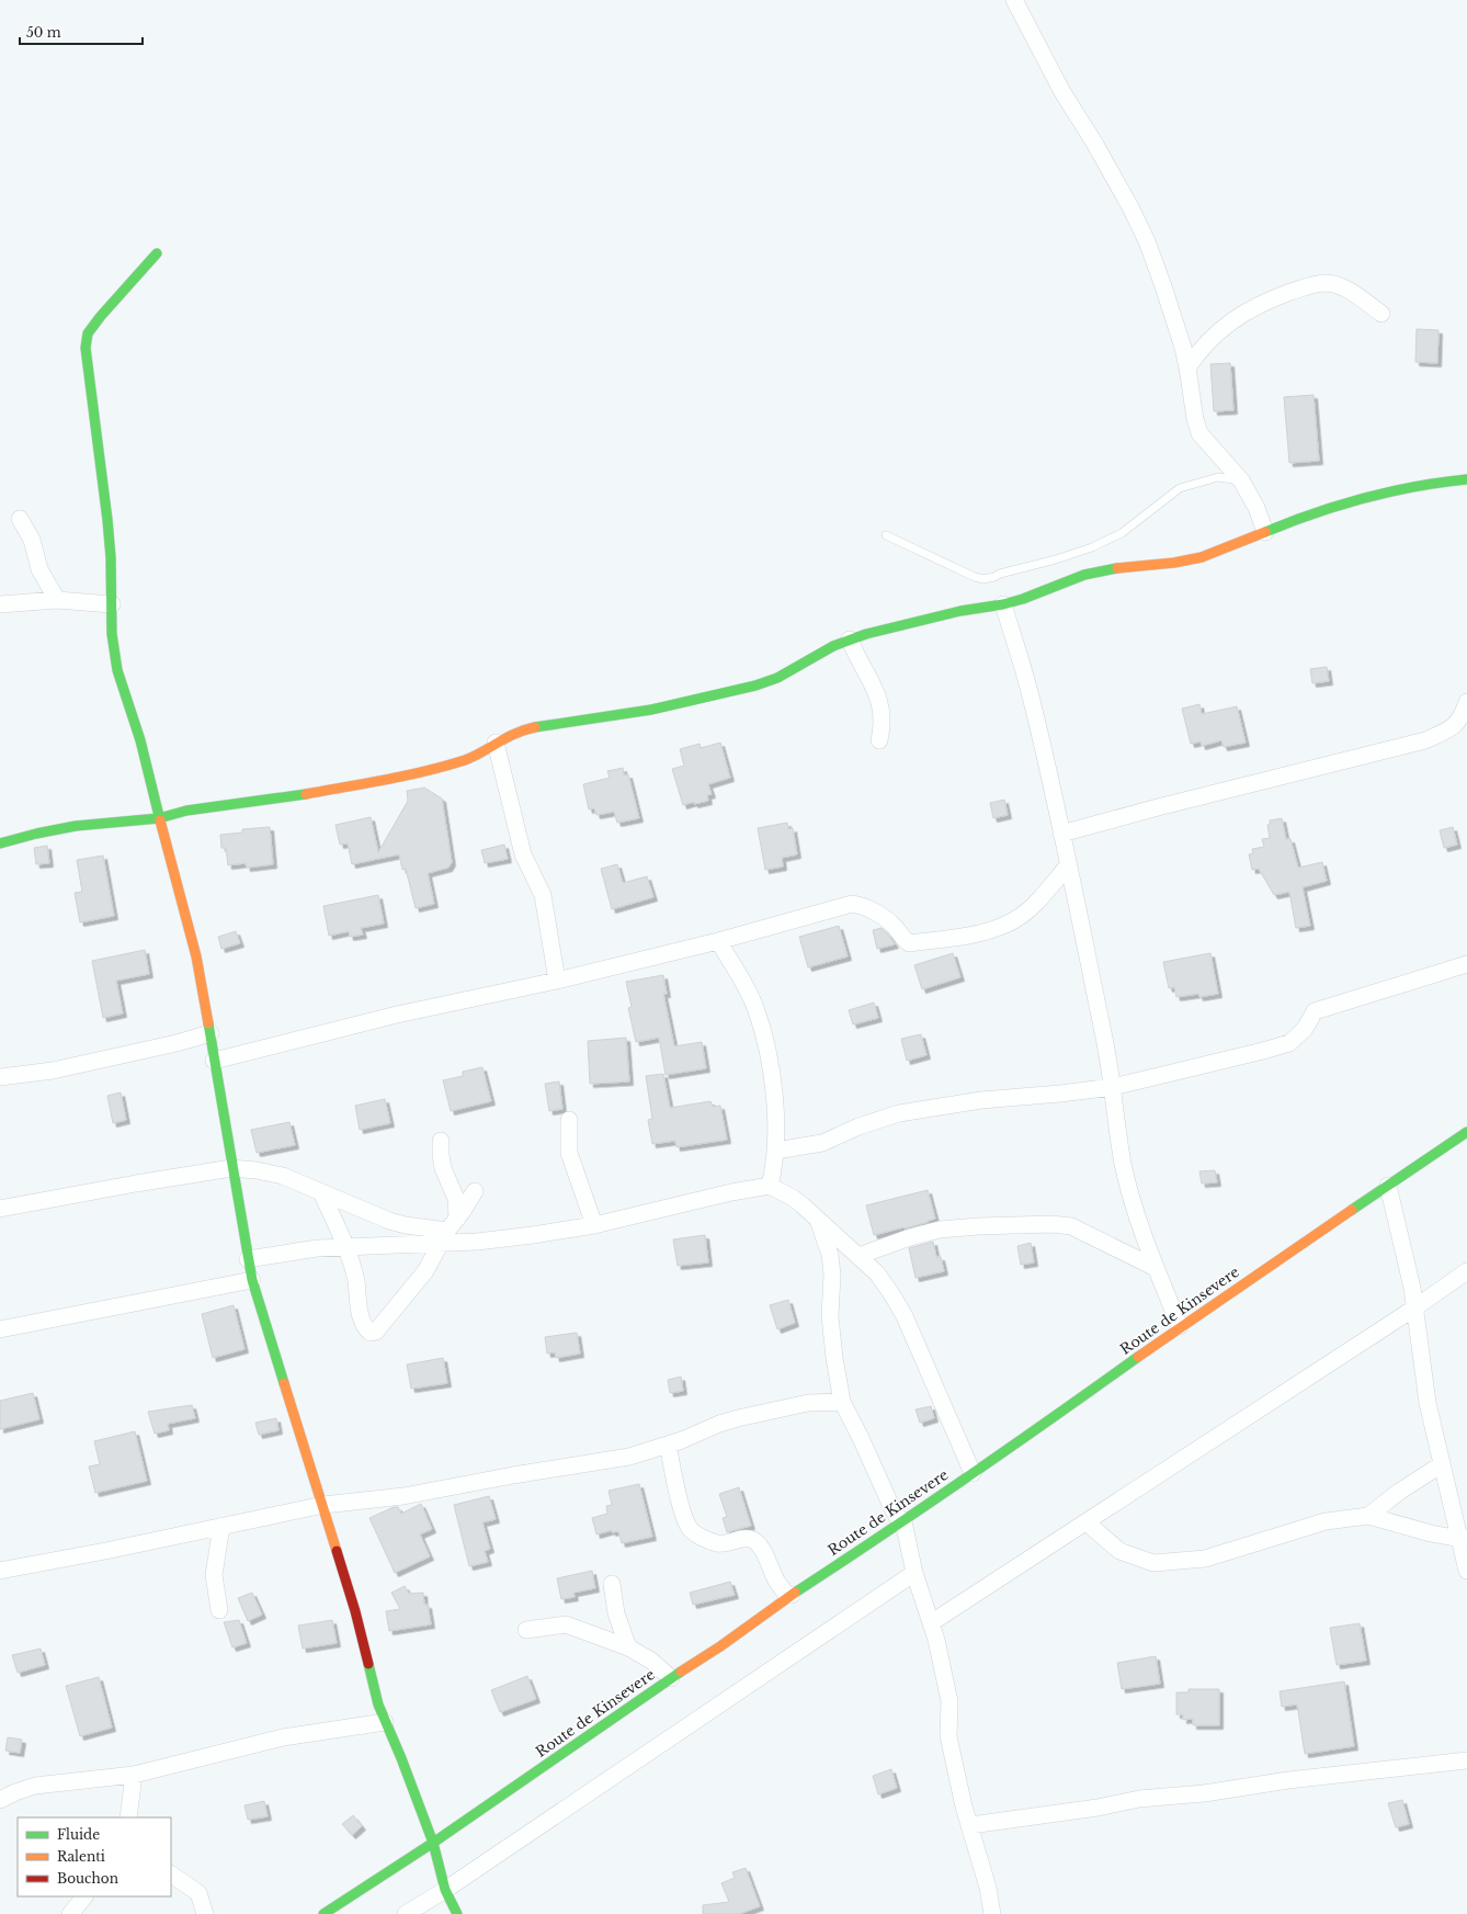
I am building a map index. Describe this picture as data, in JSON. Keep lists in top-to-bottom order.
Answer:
{
  "streets": {
    "street": ["Route de Kinsevere"]
  },
  "legend": ["Fluide", "Ralenti", "Bouchon"],
  "scale_bar": "50 m"
}
